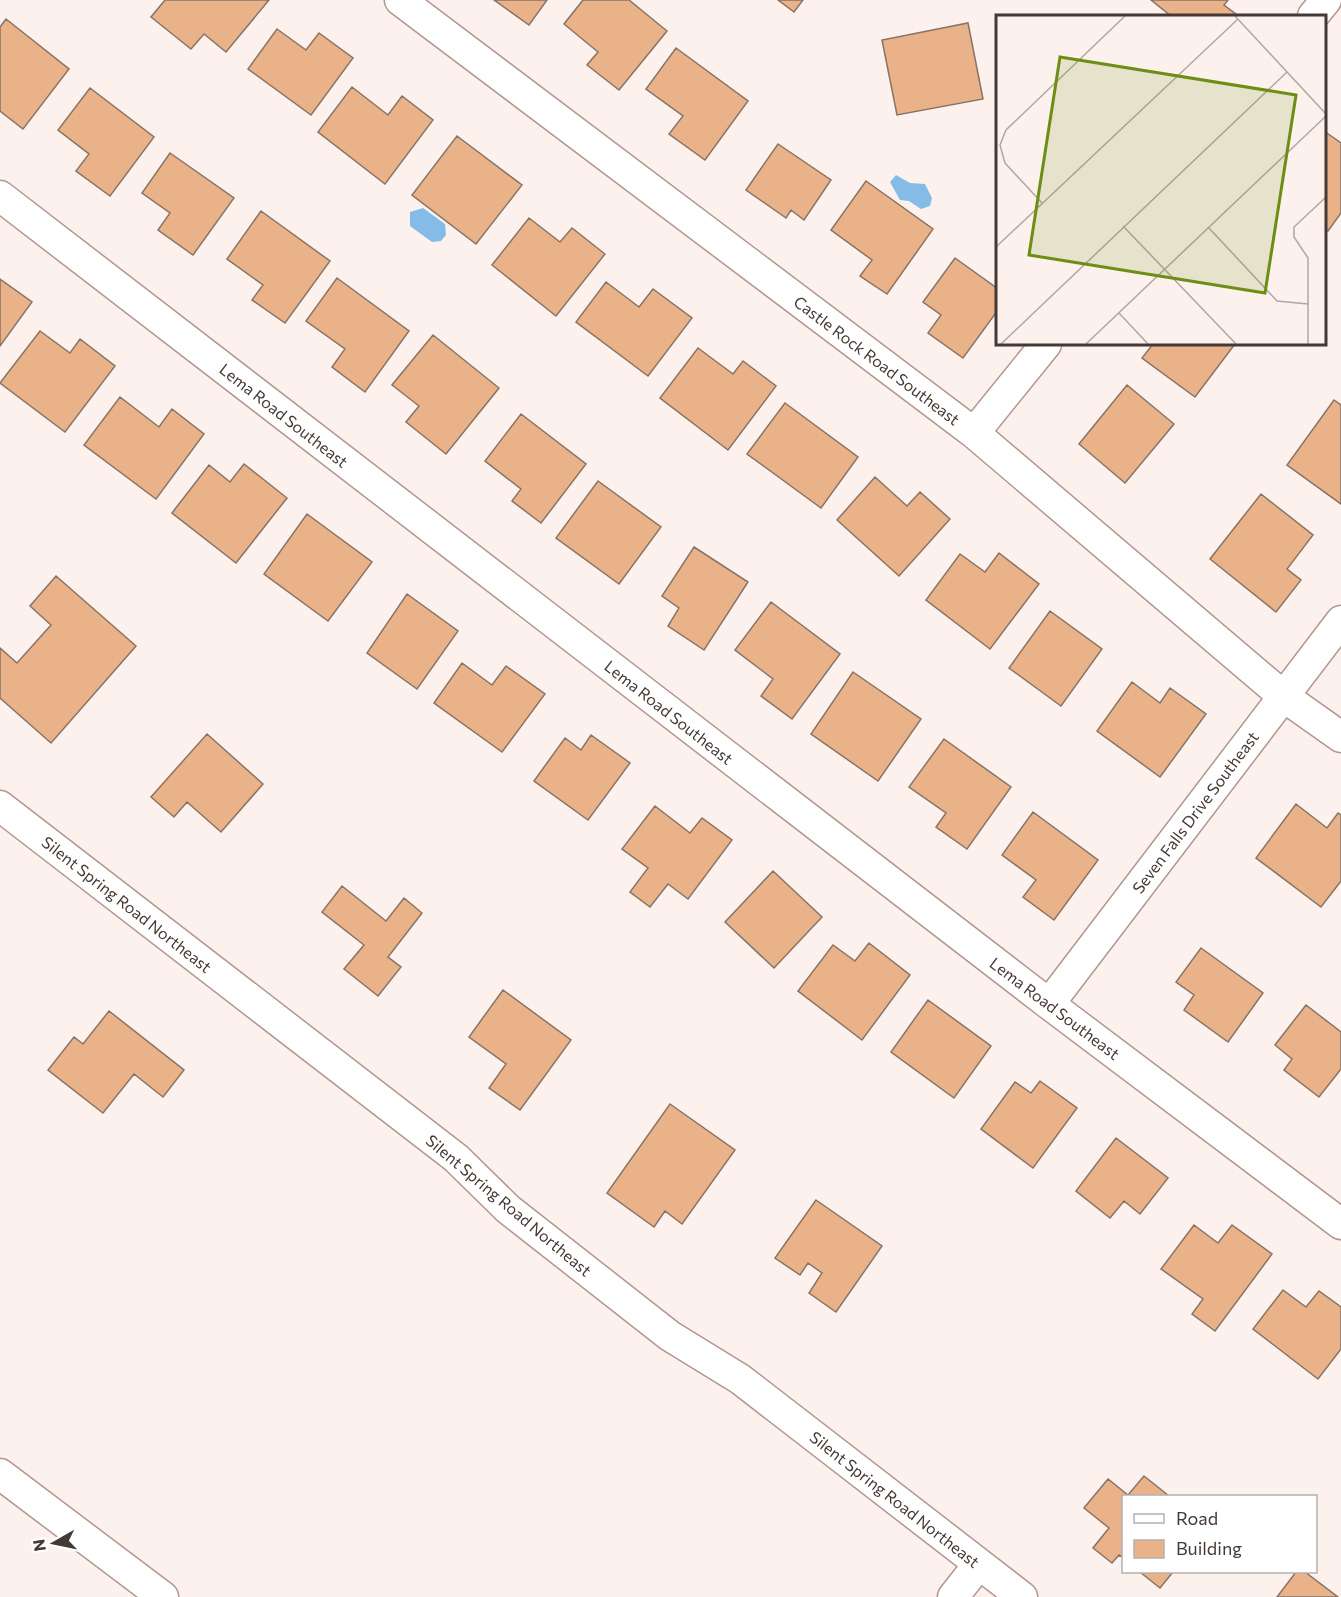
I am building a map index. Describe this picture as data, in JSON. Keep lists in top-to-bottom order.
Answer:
{
  "streets": {
    "street": [
      "Castle Rock Road Southeast",
      "Lema Road Southeast",
      "Seven Falls Drive Southeast",
      "Silent Spring Road Northeast"
    ]
  },
  "crossings": [
    ["Castle Rock Road Southeast", "Seven Falls Drive Southeast"],
    ["Lema Road Southeast", "Seven Falls Drive Southeast"]
  ],
  "legend": ["Road", "Building"],
  "north": "left"
}
